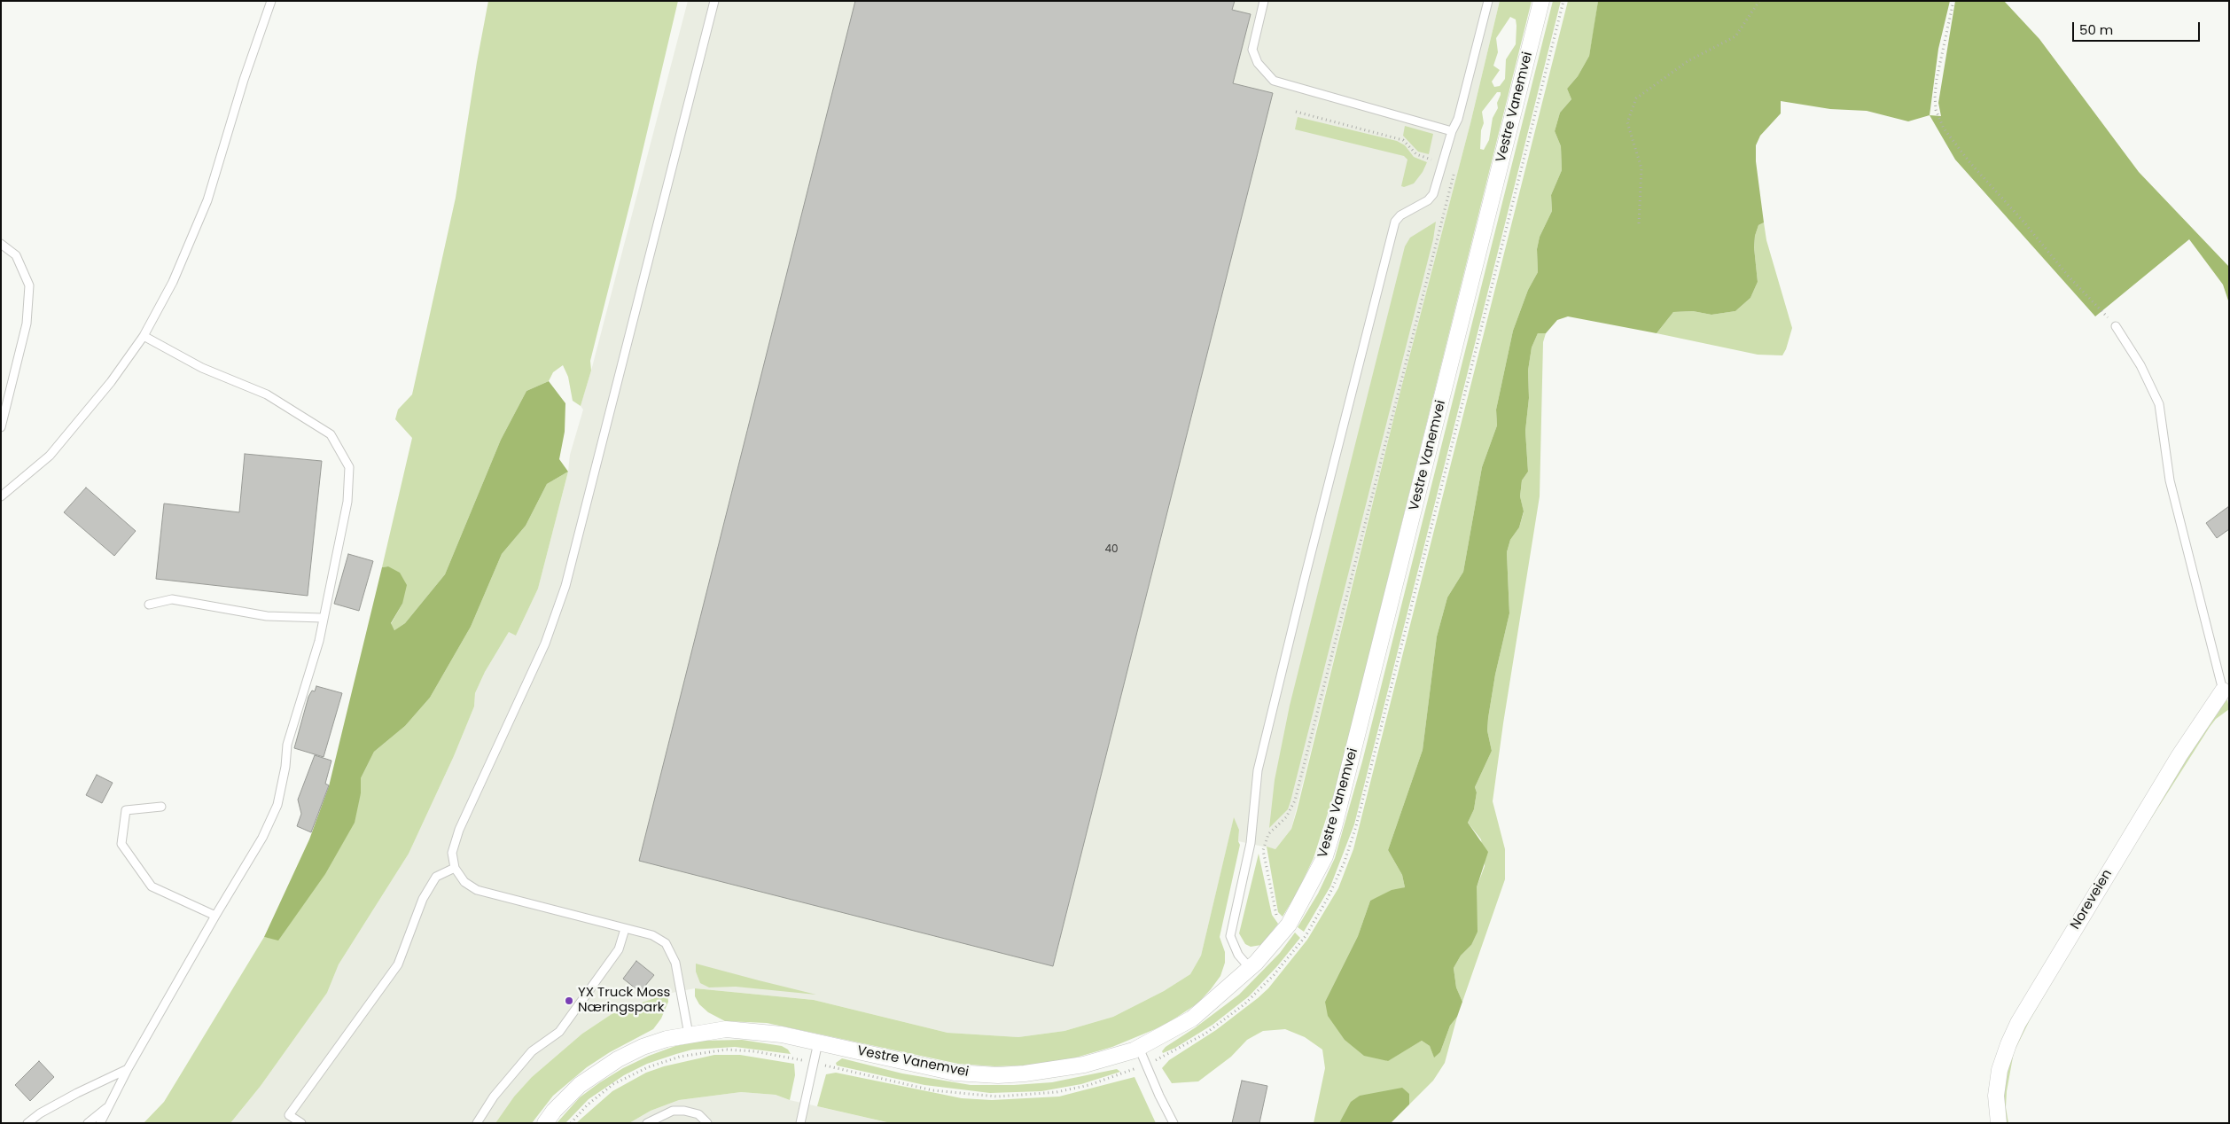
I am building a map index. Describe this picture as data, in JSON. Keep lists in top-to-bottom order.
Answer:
{
  "streets": {
    "street": ["Vestre Vanemvei", "Noreveien"]
  },
  "places": ["YX Truck Moss Næringspark"],
  "house_numbers": ["40"],
  "scale_bar": "50 m"
}
